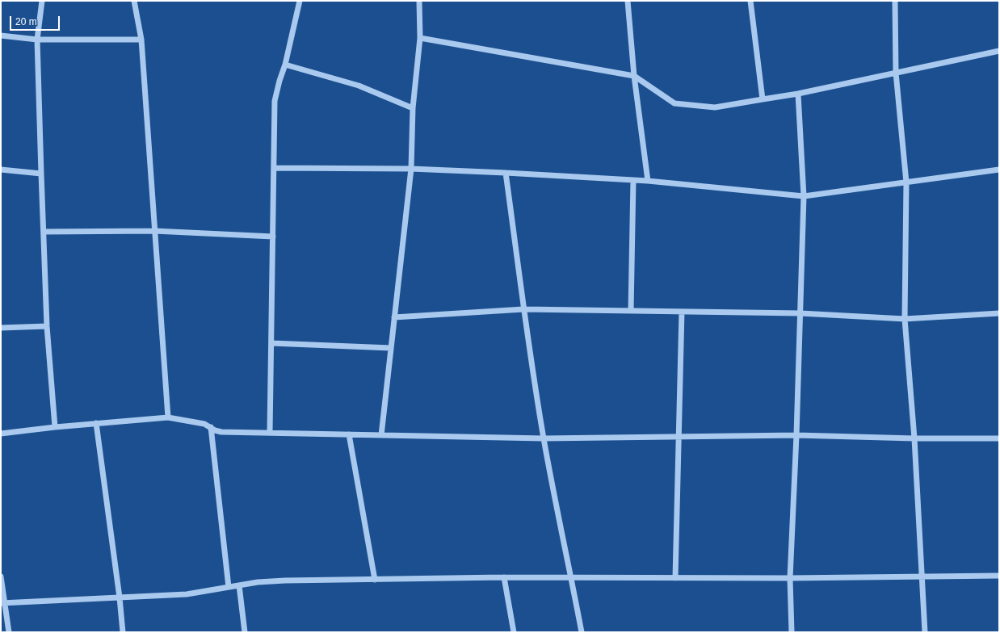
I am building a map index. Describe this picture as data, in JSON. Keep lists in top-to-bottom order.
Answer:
{
  "scale_bar": "20 m"
}
